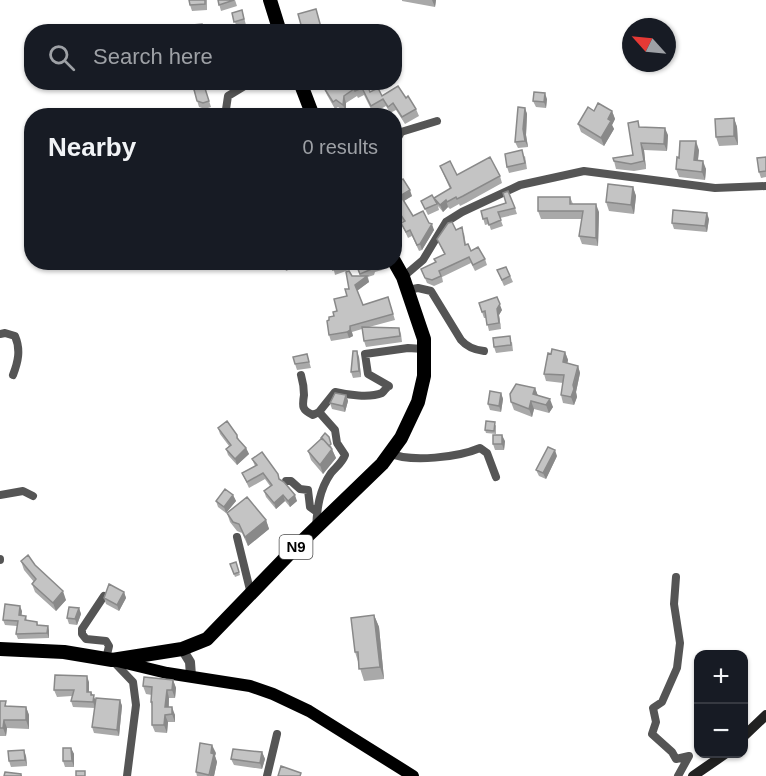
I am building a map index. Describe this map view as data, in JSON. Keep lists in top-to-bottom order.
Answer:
{
  "streets": {
    "highway": ["N9"]
  },
  "north": "top left",
  "page": {
    "search": "Search here",
    "heading": ["Nearby", "0 results"],
    "map_buttons": ["+", "−"]
  }
}
